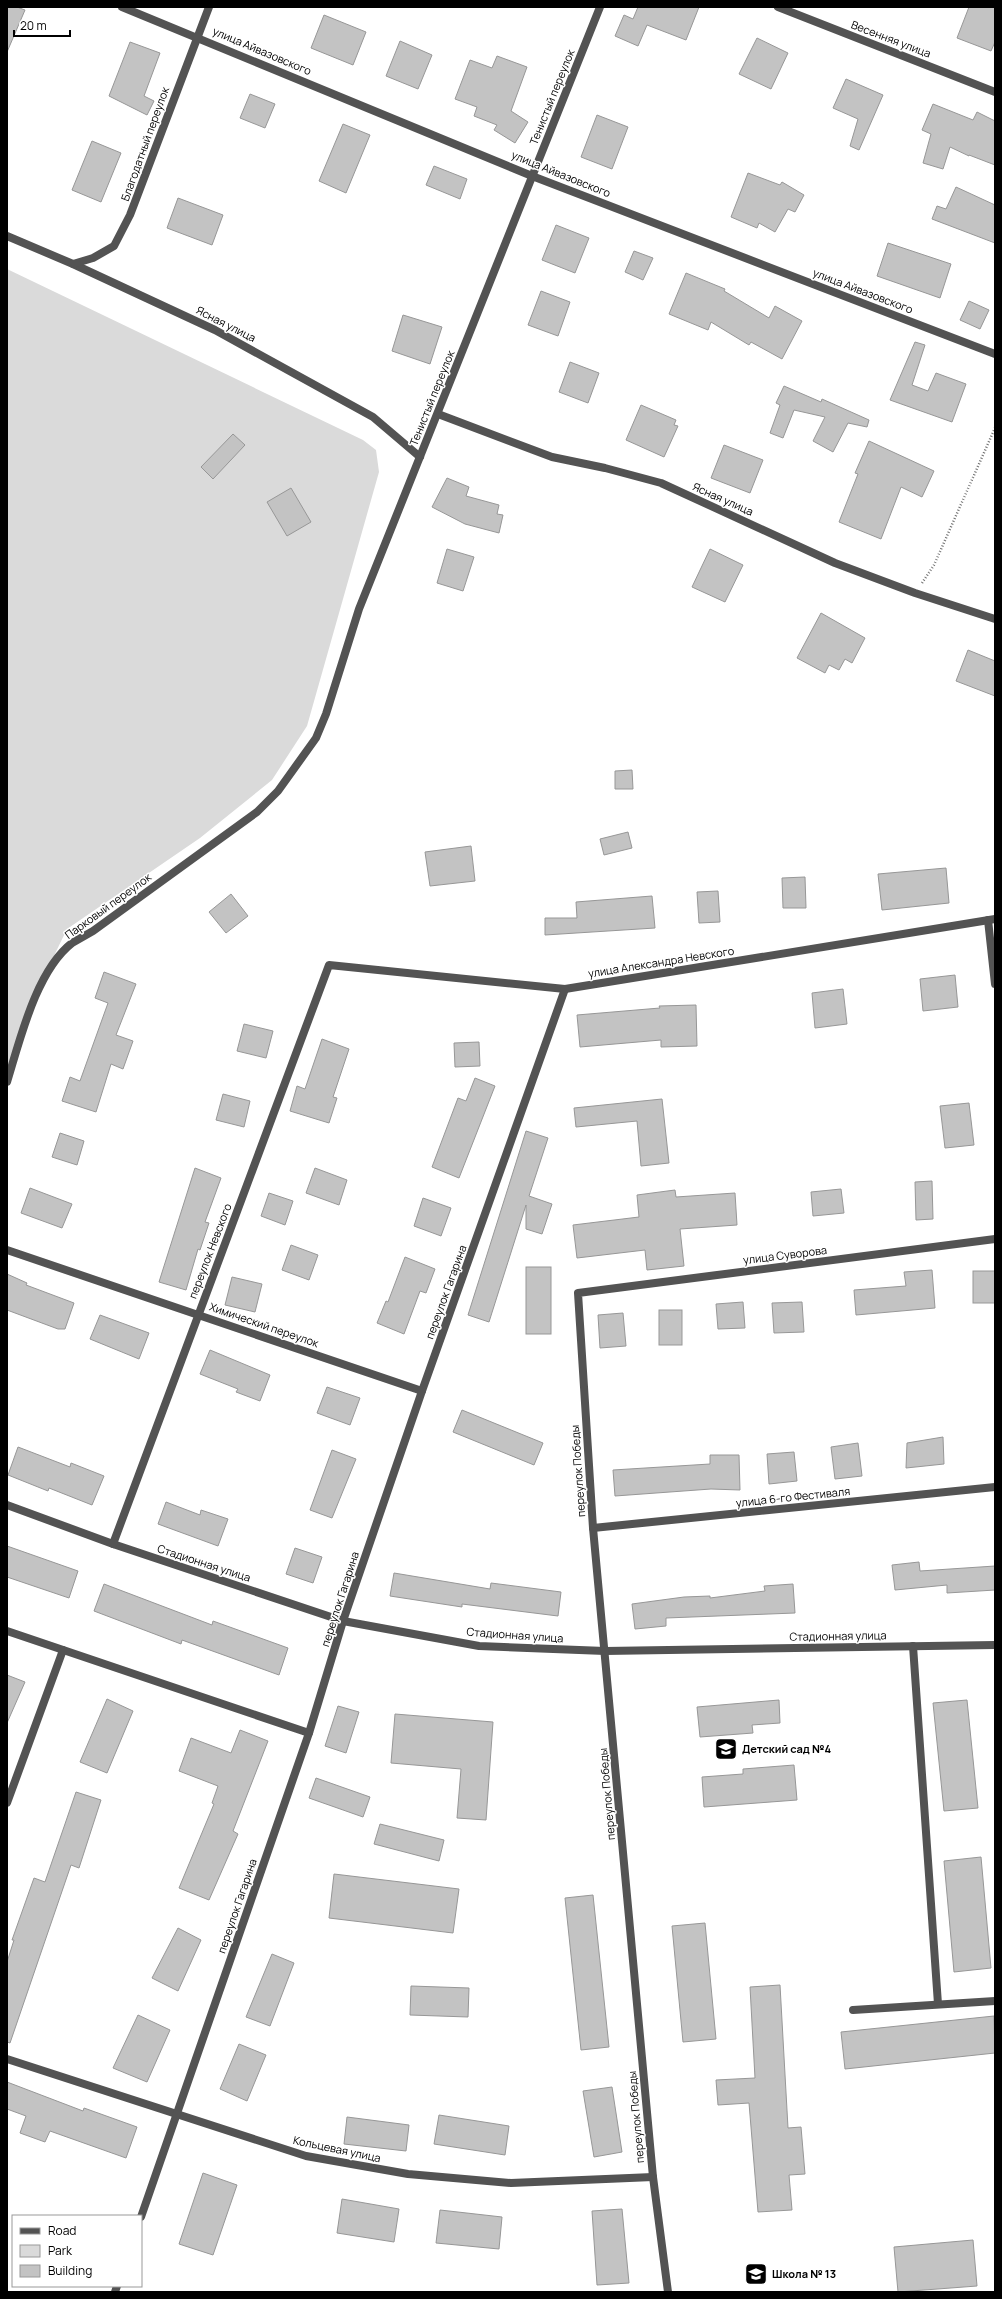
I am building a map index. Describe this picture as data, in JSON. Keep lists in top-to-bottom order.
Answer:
{
  "streets": {
    "street": [
      "Весенняя улица",
      "улица Айвазовского",
      "Тенистый переулок",
      "Благодатный переулок",
      "Ясная улица",
      "Парковый переулок",
      "улица Александра Невского",
      "переулок Невского",
      "улица Суворова",
      "переулок Гагарина",
      "Химический переулок",
      "переулок Победы",
      "улица 6-го Фестиваля",
      "Стадионная улица",
      "Кольцевая улица"
    ]
  },
  "crossings": [
    ["улица Айвазовского", "Тенистый переулок"],
    ["улица Айвазовского", "Благодатный переулок"],
    ["Тенистый переулок", "Ясная улица"],
    ["Тенистый переулок", "Парковый переулок"],
    ["Благодатный переулок", "Ясная улица"],
    ["улица Александра Невского", "переулок Невского"],
    ["улица Александра Невского", "переулок Гагарина"],
    ["переулок Невского", "Химический переулок"],
    ["переулок Невского", "Стадионная улица"],
    ["улица Суворова", "переулок Победы"],
    ["переулок Гагарина", "Химический переулок"],
    ["переулок Гагарина", "Стадионная улица"],
    ["переулок Гагарина", "Кольцевая улица"],
    ["переулок Победы", "улица 6-го Фестиваля"],
    ["переулок Победы", "Стадионная улица"],
    ["переулок Победы", "Кольцевая улица"]
  ],
  "places": {
    "school or university": ["Детский сад №4", "Школа № 13"]
  },
  "legend": ["Road", "Park", "Building"],
  "scale_bar": "20 m"
}
